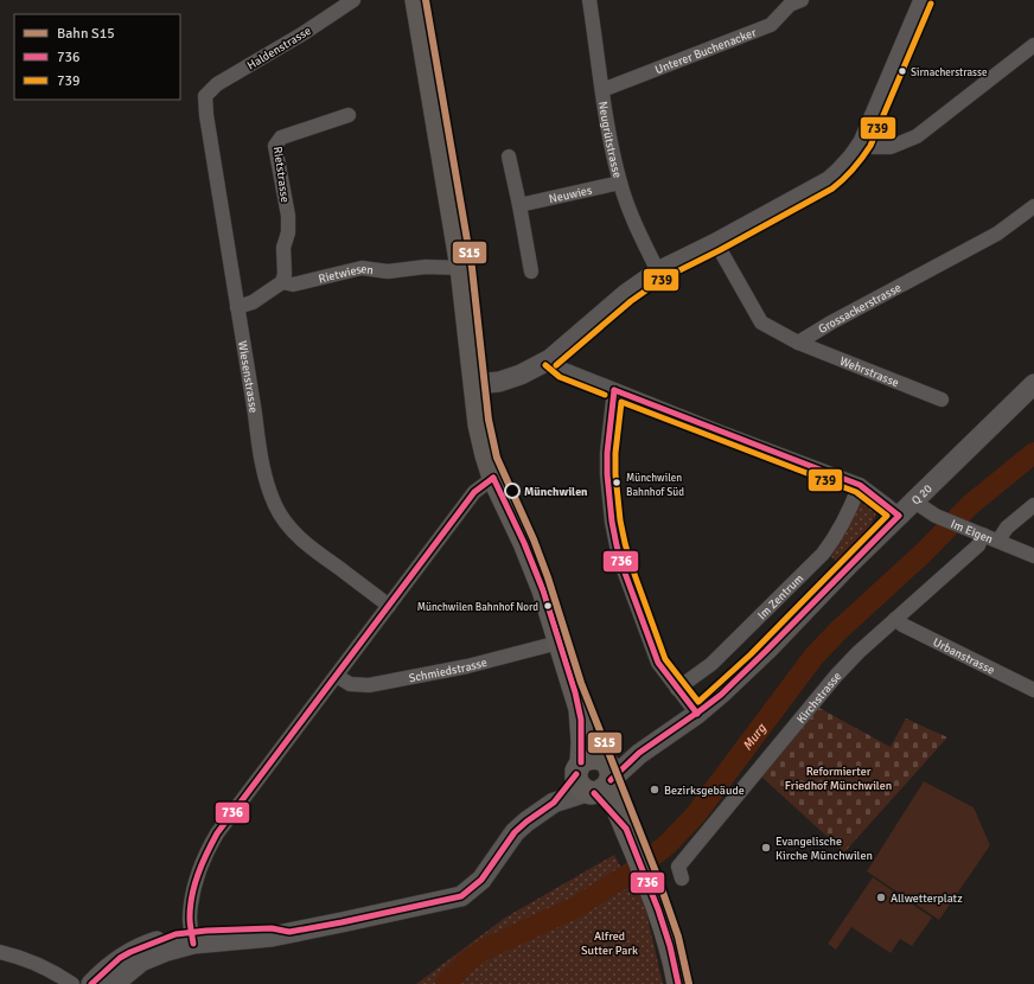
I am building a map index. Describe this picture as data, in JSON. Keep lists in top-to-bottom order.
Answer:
{
  "streets": {
    "main road": ["Q 20"],
    "street": [
      "Haldenstrasse",
      "Unterer Buchenacker",
      "Neugrütstrasse",
      "Rietstrasse",
      "Neuwies",
      "Rietwiesen",
      "Grossackerstrasse",
      "Wehrstrasse",
      "Wiesenstrasse",
      "Im Eigen",
      "Im Zentrum",
      "Urbanstrasse",
      "Schmiedstrasse",
      "Kirchstrasse"
    ]
  },
  "crossings": [
    ["Haldenstrasse", "Wiesenstrasse"],
    ["Unterer Buchenacker", "Neugrütstrasse"],
    ["Neugrütstrasse", "Neuwies"],
    ["Rietstrasse", "Rietwiesen"],
    ["Grossackerstrasse", "Wehrstrasse"],
    ["Q 20", "Im Eigen"],
    ["Im Eigen", "Kirchstrasse"],
    ["Urbanstrasse", "Kirchstrasse"]
  ],
  "water": ["Murg"],
  "parks": ["Reformierter Friedhof Münchwilen", "Alfred Sutter Park"],
  "places": [
    "Sirnacherstrasse",
    "Münchwilen Bahnhof Süd",
    "Münchwilen",
    "Münchwilen Bahnhof Nord",
    "Bezirksgebäude",
    "Evangelische Kirche Münchwilen",
    "Allwetterplatz"
  ],
  "lines": ["rail line S15", "transit line 739", "transit line 736"],
  "legend": ["Bahn S15", "736", "739"]
}
